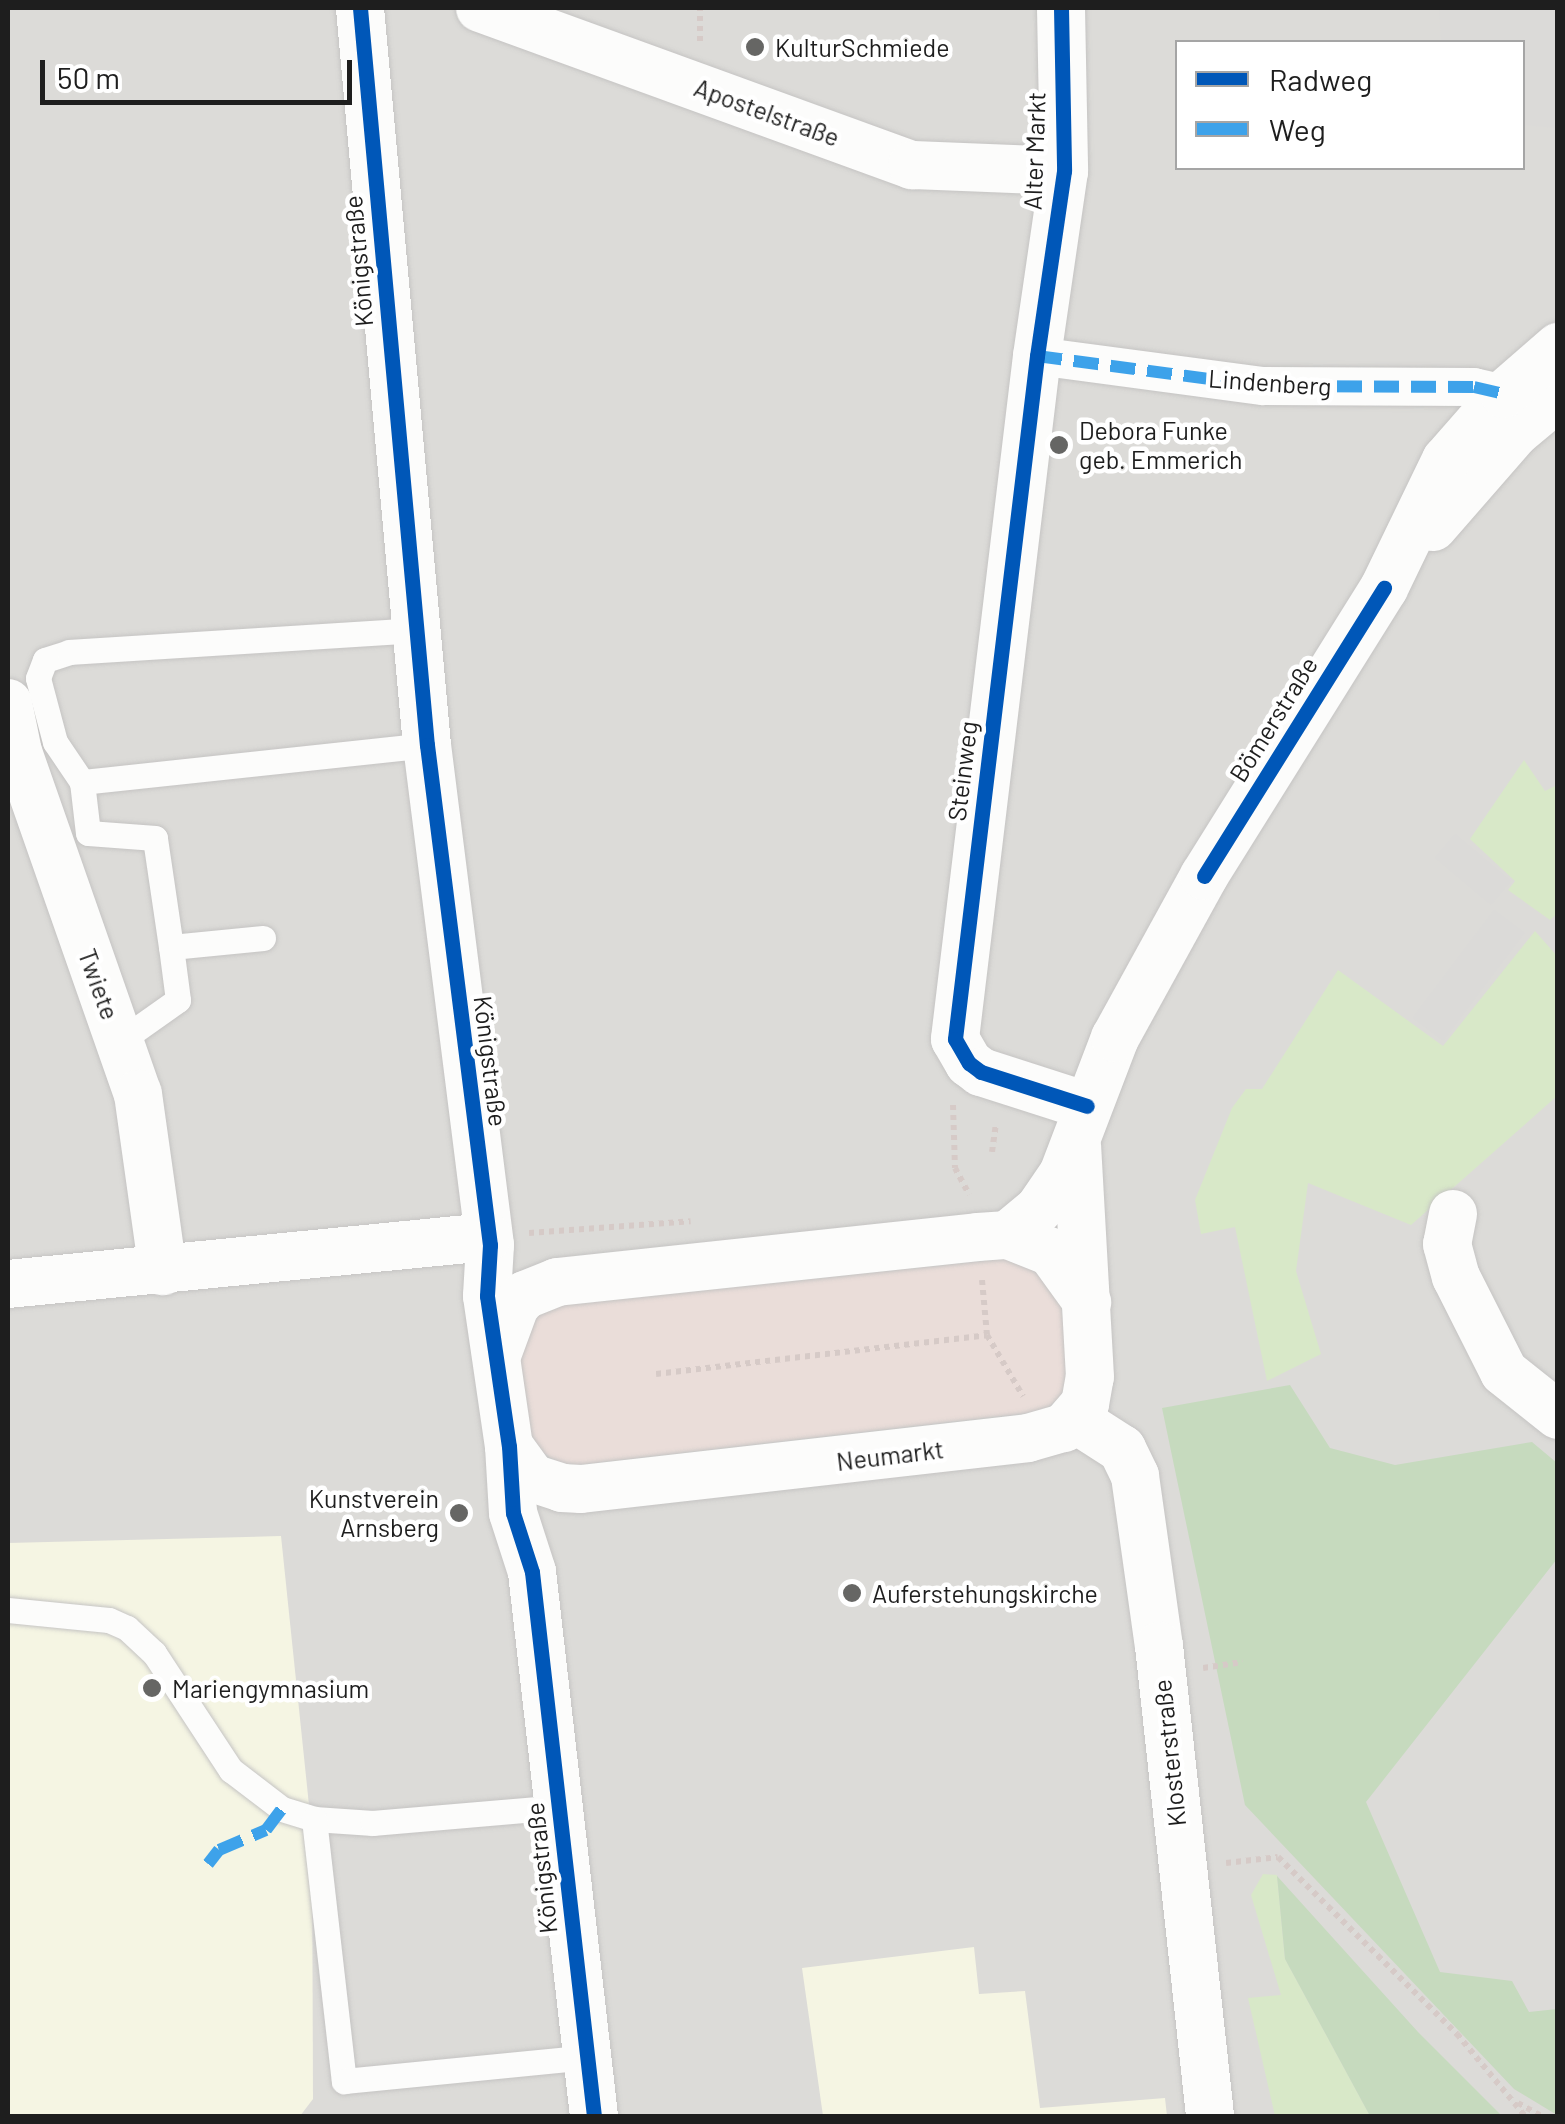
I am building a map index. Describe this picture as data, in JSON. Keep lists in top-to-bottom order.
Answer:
{
  "streets": {
    "street": [
      "Apostelstraße",
      "Alter Markt",
      "Königstraße",
      "Lindenberg",
      "Bömerstraße",
      "Steinweg",
      "Twiete",
      "Neumarkt",
      "Klosterstraße"
    ]
  },
  "crossings": [
    ["Apostelstraße", "Alter Markt"],
    ["Alter Markt", "Lindenberg"],
    ["Alter Markt", "Steinweg"],
    ["Königstraße", "Neumarkt"],
    ["Lindenberg", "Bömerstraße"],
    ["Lindenberg", "Steinweg"],
    ["Neumarkt", "Klosterstraße"]
  ],
  "places": [
    "KulturSchmiede",
    "Debora Funke geb. Emmerich",
    "Kunstverein Arnsberg",
    "Auferstehungskirche",
    "Mariengymnasium"
  ],
  "legend": ["Radweg", "Weg"],
  "scale_bar": "50 m"
}
